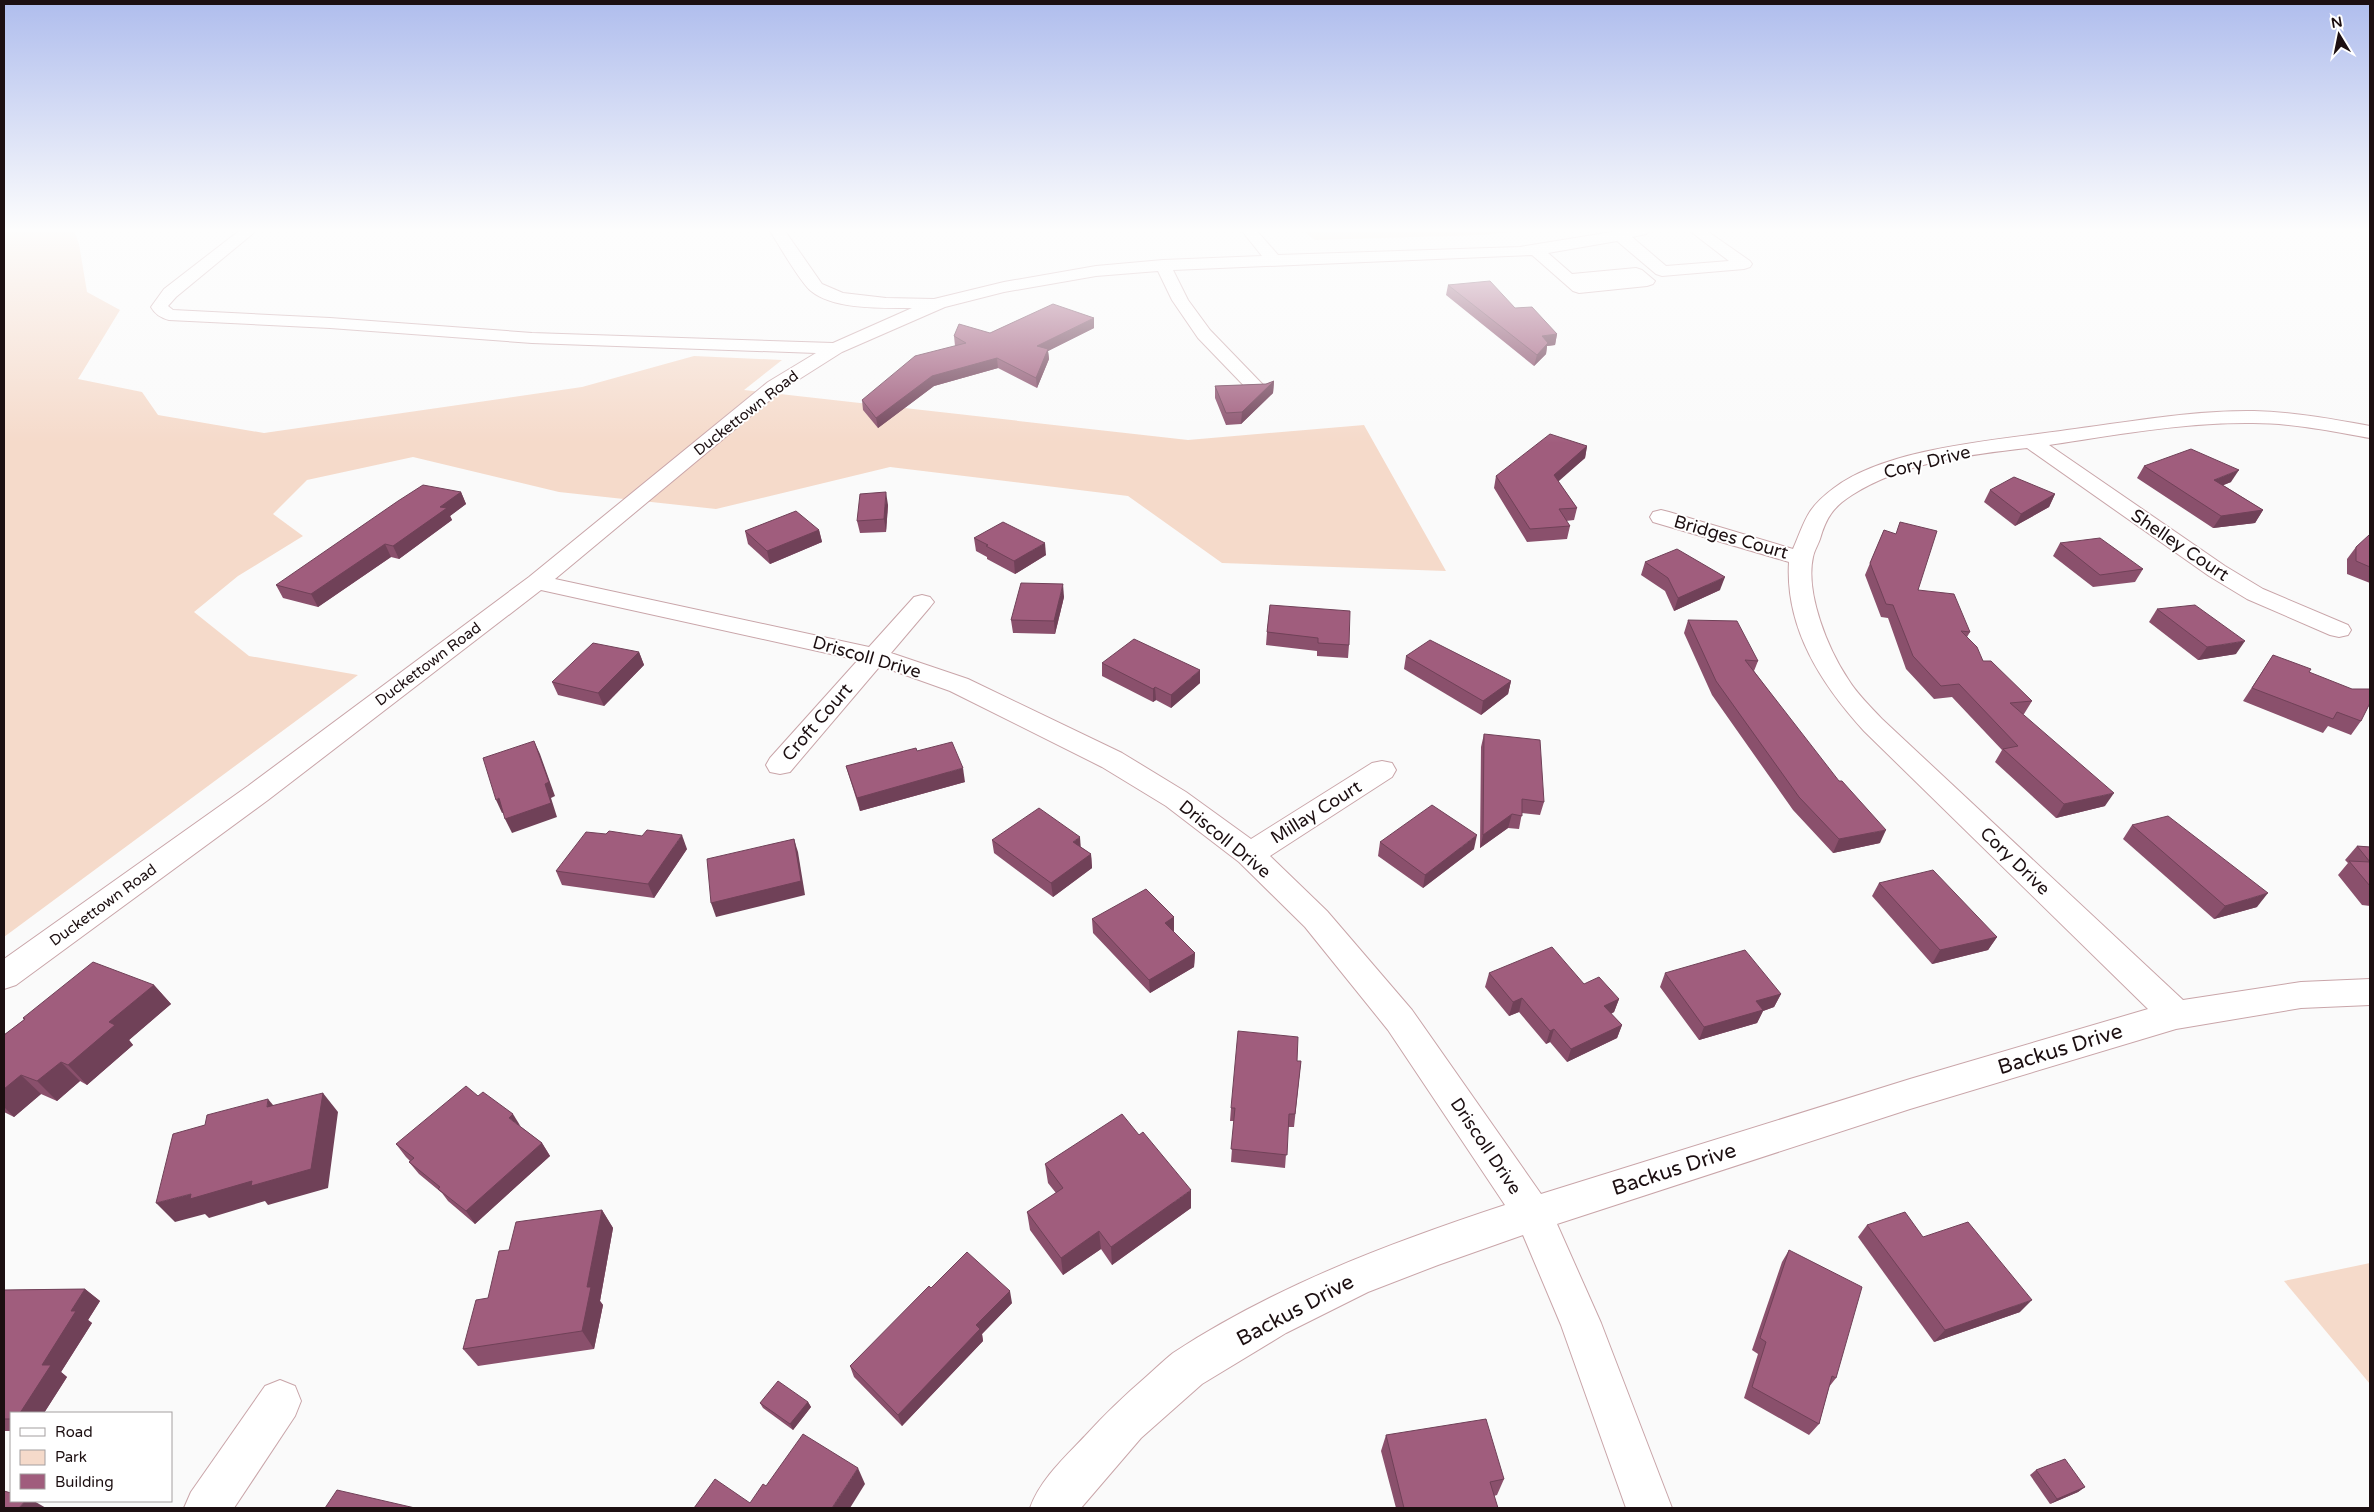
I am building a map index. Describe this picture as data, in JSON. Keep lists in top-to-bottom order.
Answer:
{
  "streets": {
    "street": [
      "Duckettown Road",
      "Cory Drive",
      "Bridges Court",
      "Shelley Court",
      "Driscoll Drive",
      "Croft Court",
      "Millay Court",
      "Backus Drive"
    ]
  },
  "crossings": [
    ["Duckettown Road", "Driscoll Drive"],
    ["Cory Drive", "Bridges Court"],
    ["Cory Drive", "Shelley Court"],
    ["Cory Drive", "Backus Drive"],
    ["Driscoll Drive", "Croft Court"],
    ["Driscoll Drive", "Millay Court"],
    ["Driscoll Drive", "Backus Drive"]
  ],
  "legend": ["Road", "Park", "Building"],
  "north": "top"
}
